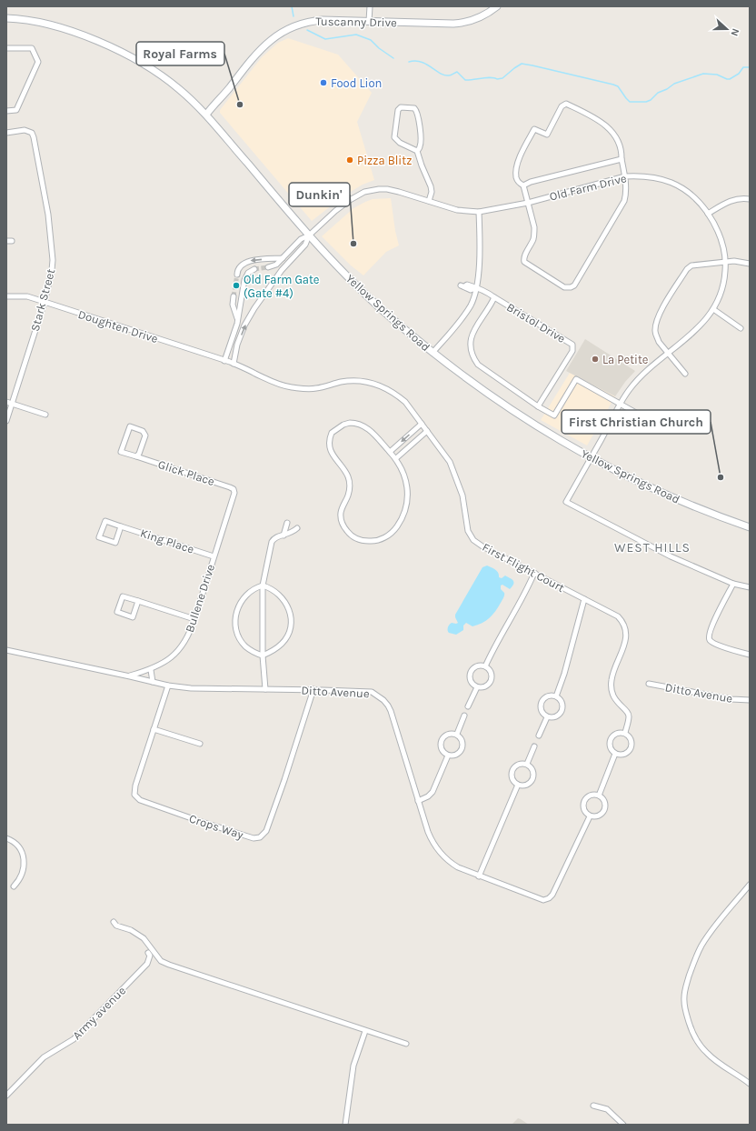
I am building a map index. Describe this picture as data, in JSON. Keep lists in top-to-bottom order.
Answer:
{
  "streets": {
    "main road": ["Tuscanny Drive", "Yellow Springs Road"],
    "street": [
      "Old Farm Drive",
      "Stark Street",
      "Bristol Drive",
      "Doughten Drive",
      "Glick Place",
      "King Place",
      "First Flight Court",
      "Bullene Drive",
      "Ditto Avenue",
      "Crops Way",
      "Army avenue"
    ]
  },
  "crossings": [
    ["Tuscanny Drive", "Yellow Springs Road"],
    ["Old Farm Drive", "Yellow Springs Road"],
    ["Old Farm Drive", "Bristol Drive"],
    ["Stark Street", "Doughten Drive"],
    ["Doughten Drive", "First Flight Court"],
    ["Glick Place", "Bullene Drive"],
    ["King Place", "Bullene Drive"],
    ["Bullene Drive", "Ditto Avenue"],
    ["Ditto Avenue", "Crops Way"]
  ],
  "districts": ["WEST HILLS"],
  "places": [
    "Food Lion",
    "Royal Farms",
    "Pizza Blitz",
    "Dunkin'",
    "Old Farm Gate (Gate #4)",
    "La Petite",
    "First Christian Church"
  ],
  "north": "right"
}
